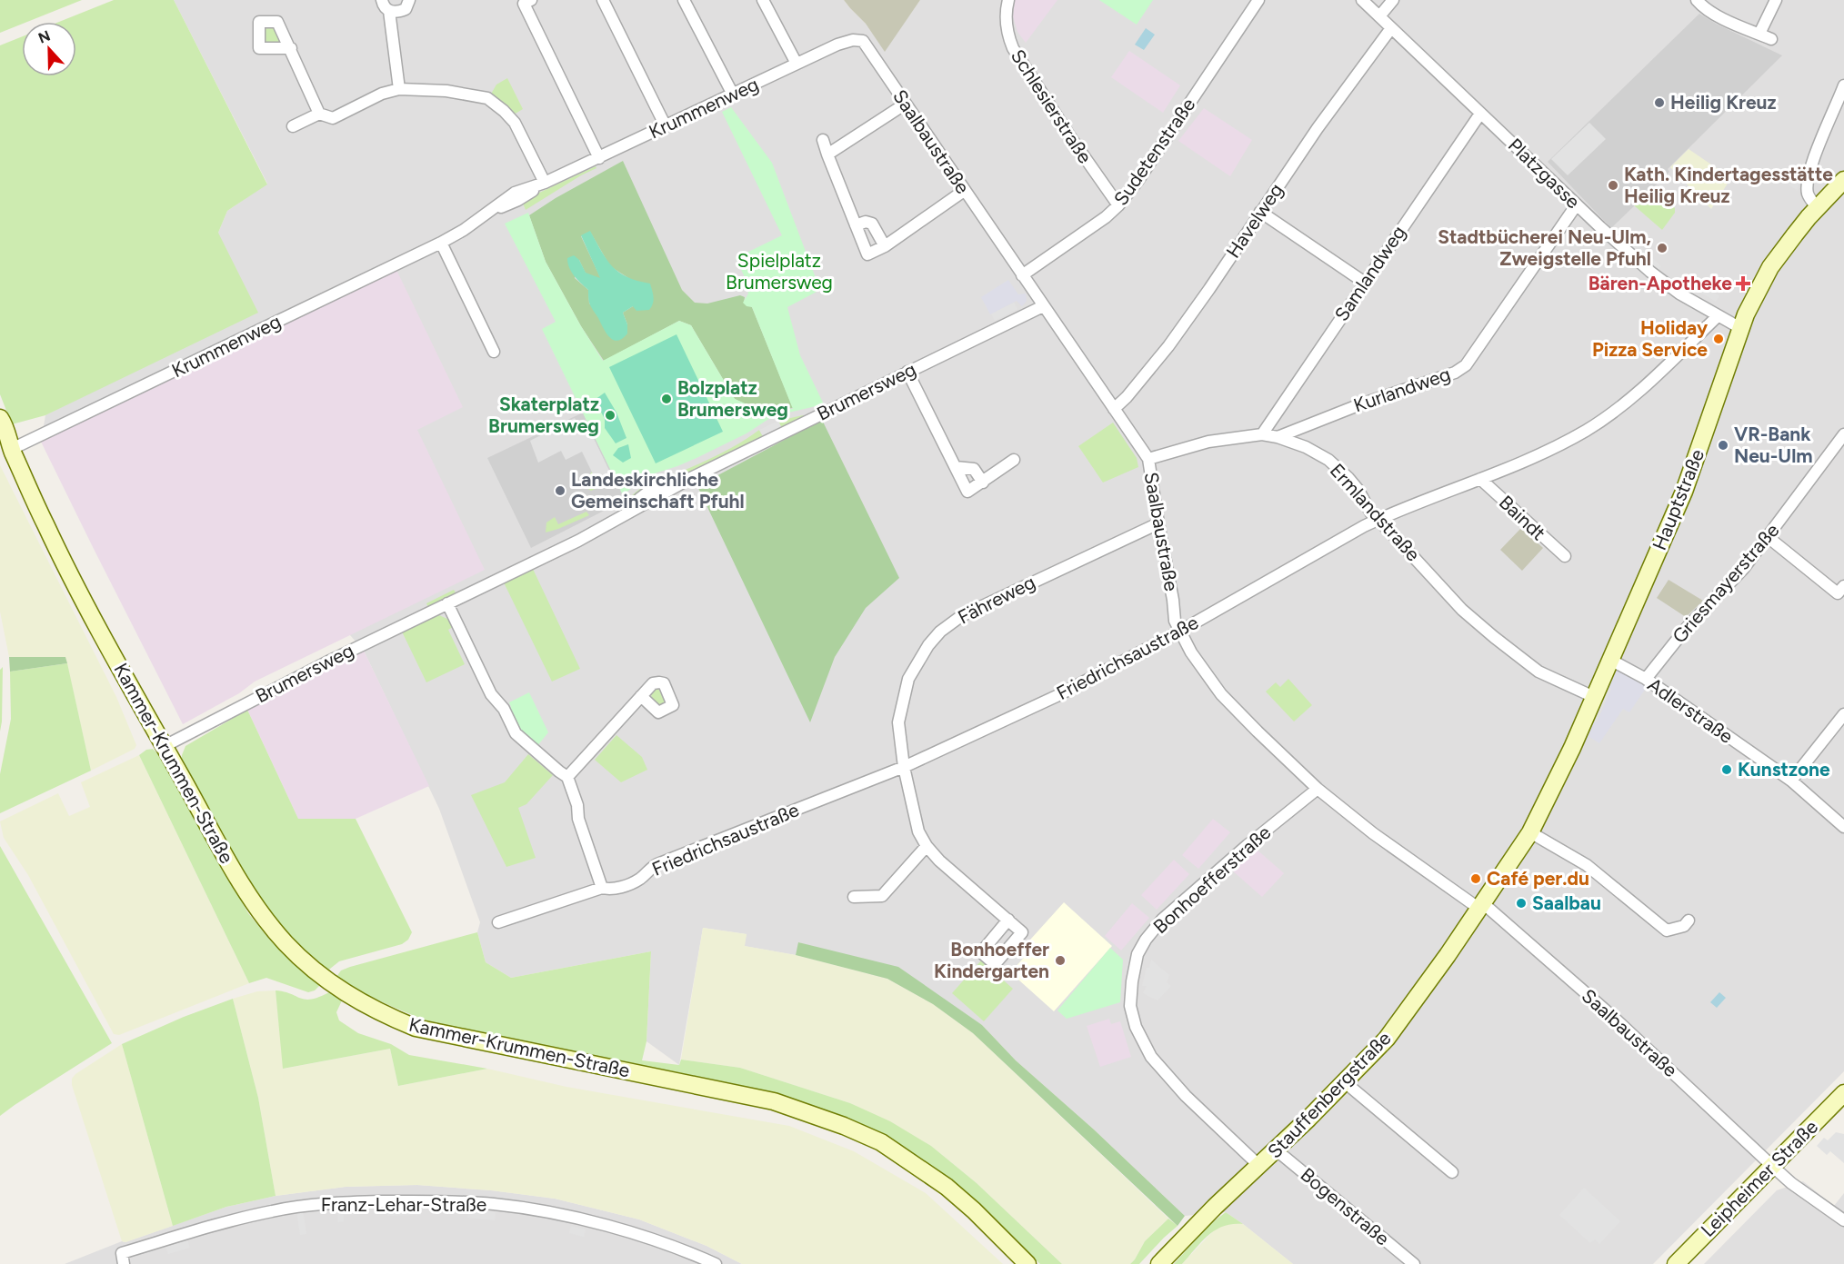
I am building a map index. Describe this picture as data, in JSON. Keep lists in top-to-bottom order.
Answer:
{
  "streets": {
    "street": [
      "Schlesierstraße",
      "Krummenweg",
      "Saalbaustraße",
      "Sudetenstraße",
      "Platzgasse",
      "Havelweg",
      "Samlandweg",
      "Kurlandweg",
      "Brumersweg",
      "Hauptstraße",
      "Ermlandstraße",
      "Baindt",
      "Griesmayerstraße",
      "Fähreweg",
      "Friedrichsaustraße",
      "Adlerstraße",
      "Kammer-Krummen-Straße",
      "Bonhoefferstraße",
      "Stauffenbergstraße",
      "Leipheimer Straße",
      "Franz-Lehar-Straße",
      "Bogenstraße"
    ]
  },
  "crossings": [
    ["Schlesierstraße", "Sudetenstraße"],
    ["Krummenweg", "Saalbaustraße"],
    ["Krummenweg", "Kammer-Krummen-Straße"],
    ["Saalbaustraße", "Sudetenstraße"],
    ["Saalbaustraße", "Havelweg"],
    ["Saalbaustraße", "Brumersweg"],
    ["Saalbaustraße", "Hauptstraße"],
    ["Saalbaustraße", "Ermlandstraße"],
    ["Saalbaustraße", "Fähreweg"],
    ["Saalbaustraße", "Friedrichsaustraße"],
    ["Saalbaustraße", "Bonhoefferstraße"],
    ["Saalbaustraße", "Stauffenbergstraße"],
    ["Saalbaustraße", "Leipheimer Straße"],
    ["Platzgasse", "Havelweg"],
    ["Platzgasse", "Samlandweg"],
    ["Platzgasse", "Kurlandweg"],
    ["Platzgasse", "Hauptstraße"],
    ["Platzgasse", "Friedrichsaustraße"],
    ["Samlandweg", "Ermlandstraße"],
    ["Kurlandweg", "Ermlandstraße"],
    ["Brumersweg", "Kammer-Krummen-Straße"],
    ["Hauptstraße", "Ermlandstraße"],
    ["Hauptstraße", "Adlerstraße"],
    ["Hauptstraße", "Stauffenbergstraße"],
    ["Ermlandstraße", "Friedrichsaustraße"],
    ["Baindt", "Friedrichsaustraße"],
    ["Griesmayerstraße", "Adlerstraße"],
    ["Fähreweg", "Friedrichsaustraße"],
    ["Bonhoefferstraße", "Stauffenbergstraße"],
    ["Stauffenbergstraße", "Bogenstraße"]
  ],
  "parks": ["Spielplatz Brumersweg"],
  "places": {
    "other": [
      "Heilig Kreuz",
      "Kath. Kindertagesstätte Heilig Kreuz",
      "Stadtbücherei Neu-Ulm, Zweigstelle Pfuhl",
      "Holiday Pizza Service",
      "Bolzplatz Brumersweg",
      "Skaterplatz Brumersweg",
      "VR-Bank Neu-Ulm",
      "Landeskirchliche Gemeinschaft Pfuhl",
      "Kunstzone",
      "Café per.du",
      "Saalbau",
      "Bonhoeffer Kindergarten"
    ],
    "health": ["Bären-Apotheke"]
  },
  "north": "top"
}
